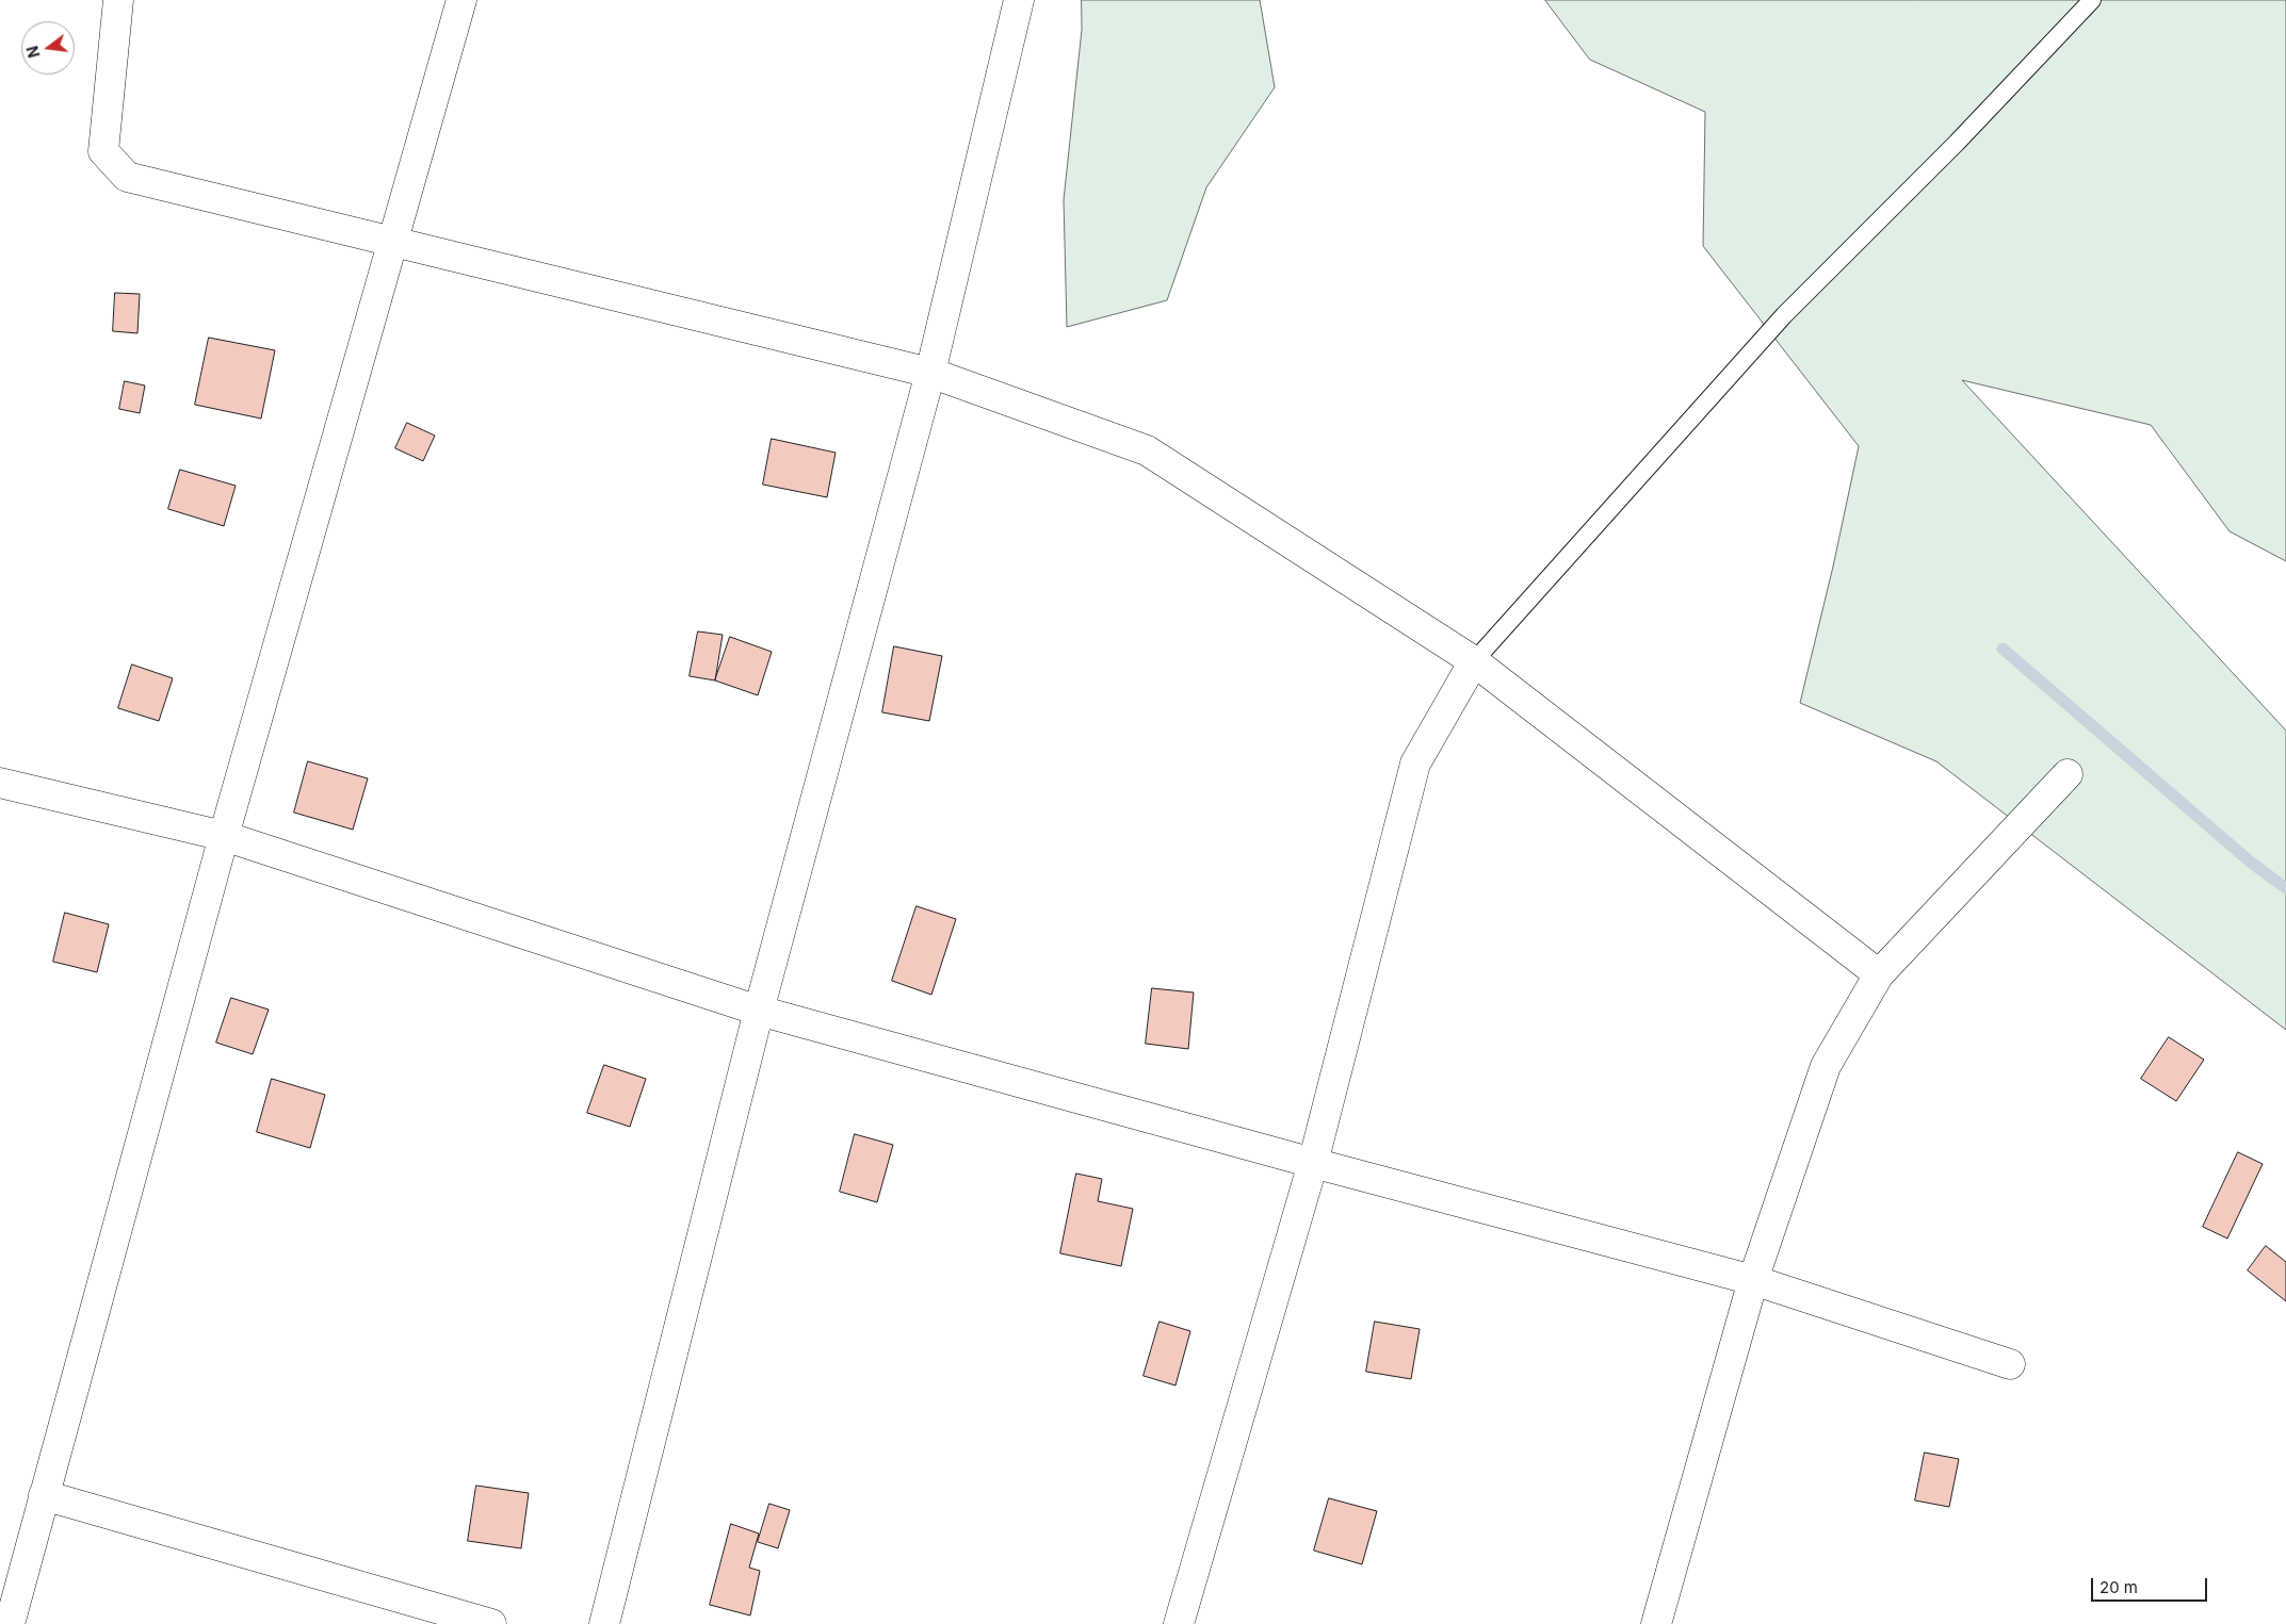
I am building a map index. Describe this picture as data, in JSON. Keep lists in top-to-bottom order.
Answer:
{
  "scale_bar": "20 m",
  "north": "left"
}
